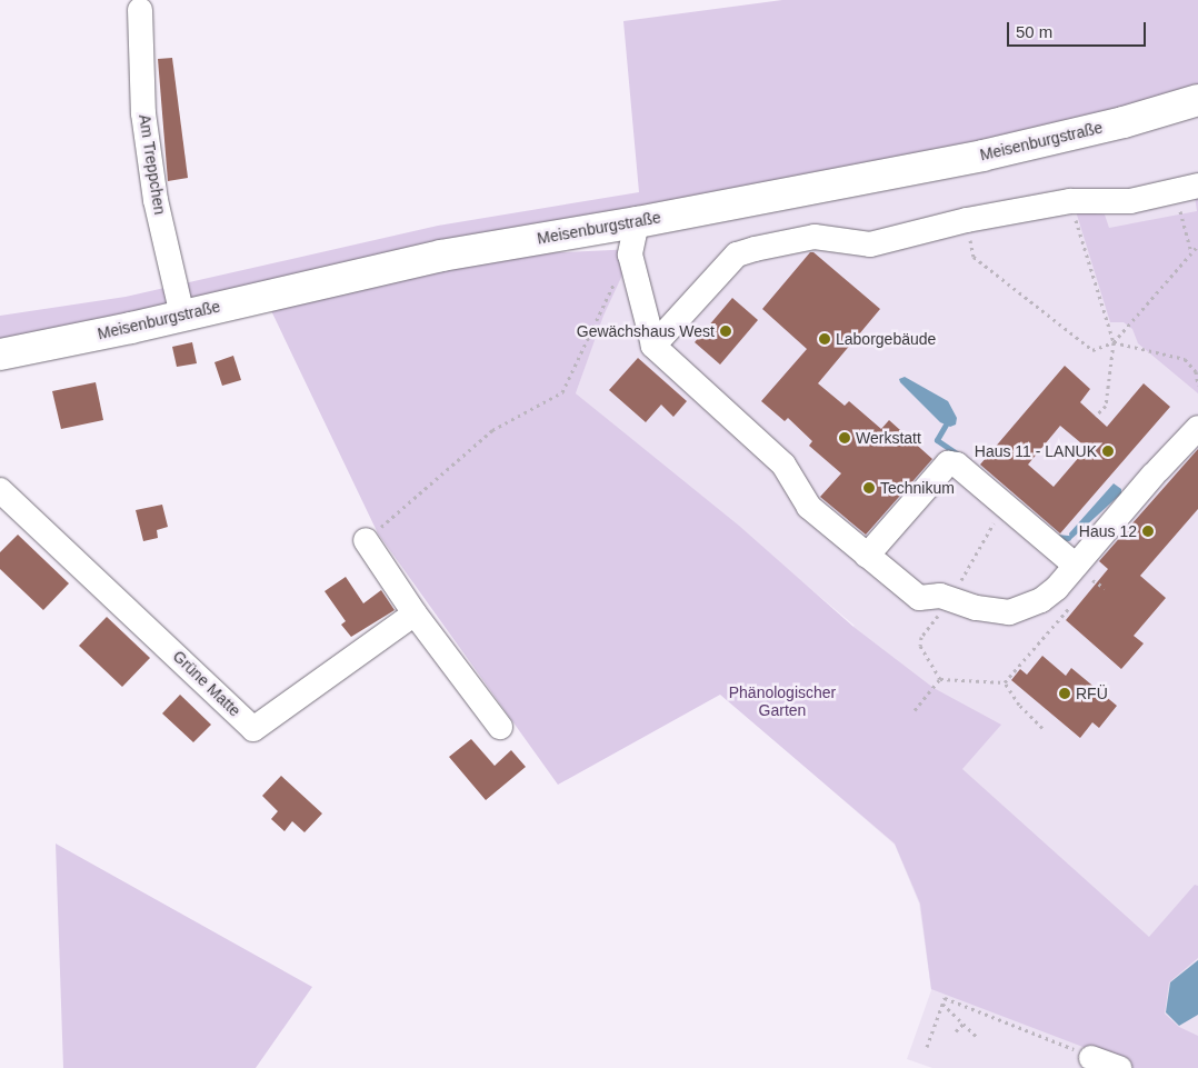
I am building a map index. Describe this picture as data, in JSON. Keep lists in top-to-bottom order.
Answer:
{
  "streets": {
    "main road": ["Meisenburgstraße"],
    "street": ["Am Treppchen", "Grüne Matte"]
  },
  "crossings": [
    ["Meisenburgstraße", "Am Treppchen"]
  ],
  "parks": ["Phänologischer Garten"],
  "places": [
    "Gewächshaus West",
    "Laborgebäude",
    "Werkstatt",
    "Haus 11 - LANUK",
    "Technikum",
    "Haus 12",
    "RFÜ"
  ],
  "scale_bar": "50 m"
}
